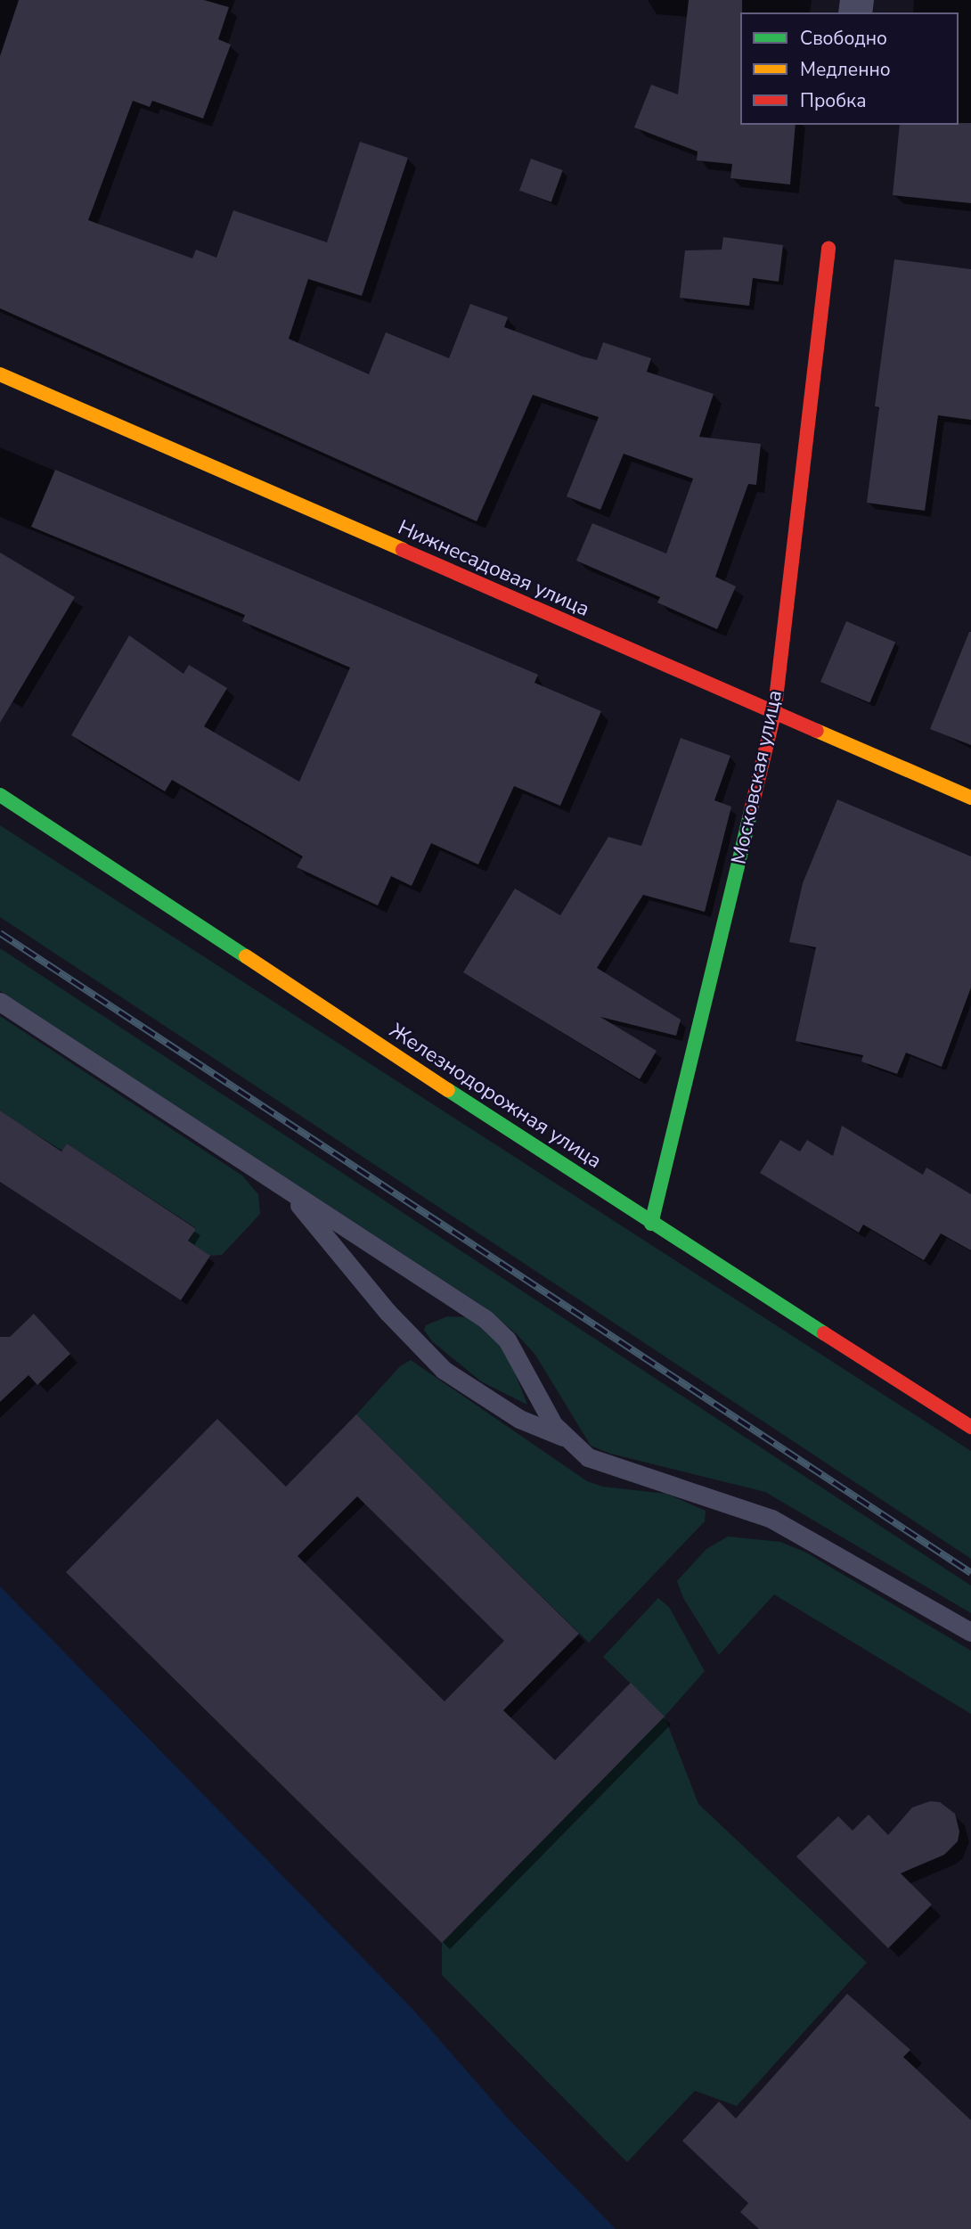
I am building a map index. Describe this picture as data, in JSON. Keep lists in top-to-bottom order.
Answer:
{
  "streets": {
    "street": ["Нижнесадовая улица", "Московская улица", "Железнодорожная улица"]
  },
  "crossings": [
    ["Нижнесадовая улица", "Московская улица"],
    ["Московская улица", "Железнодорожная улица"]
  ],
  "legend": ["Свободно", "Медленно", "Пробка"]
}
